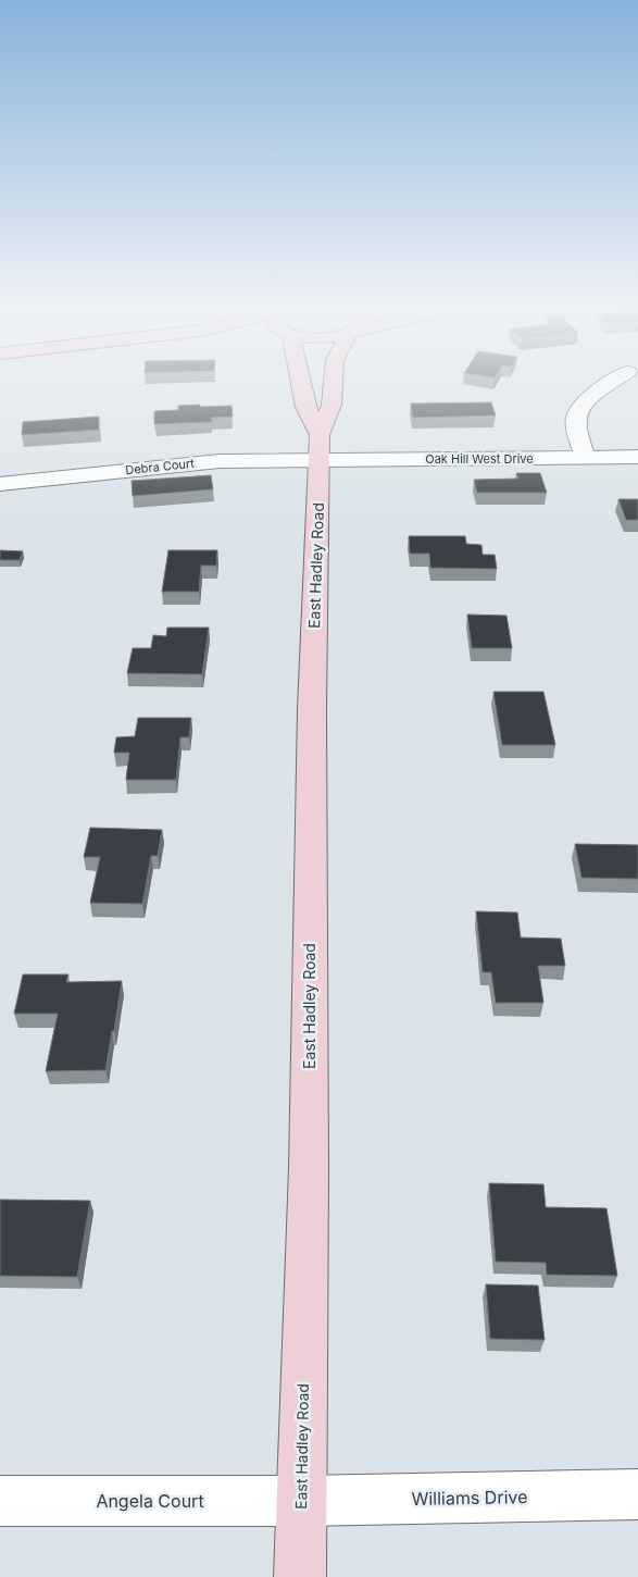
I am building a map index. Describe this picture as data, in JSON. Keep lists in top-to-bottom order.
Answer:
{
  "streets": {
    "street": [
      "Oak Hill West Drive",
      "Debra Court",
      "East Hadley Road",
      "Williams Drive",
      "Angela Court"
    ]
  },
  "crossings": [
    ["Oak Hill West Drive", "Debra Court"],
    ["Oak Hill West Drive", "East Hadley Road"],
    ["Debra Court", "East Hadley Road"],
    ["East Hadley Road", "Williams Drive"],
    ["East Hadley Road", "Angela Court"],
    ["Williams Drive", "Angela Court"]
  ]
}
